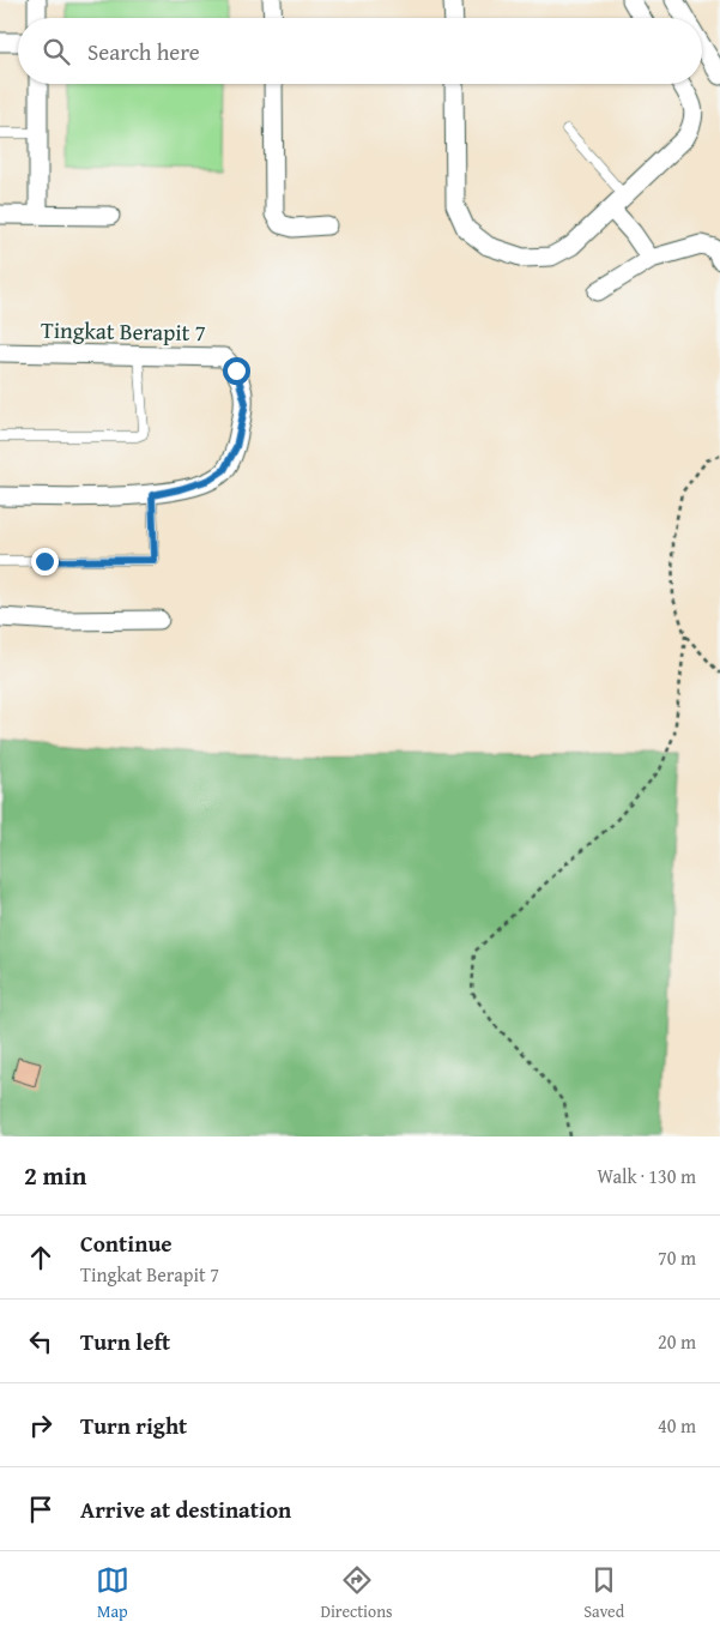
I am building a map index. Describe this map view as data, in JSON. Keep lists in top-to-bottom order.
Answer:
{
  "streets": {
    "street": ["Tingkat Berapit 7"]
  },
  "page": {
    "search": "Search here",
    "heading": ["2 min", "Walk · 130 m"],
    "list": [
      ["Continue", "Tingkat Berapit 7", "70 m"],
      ["Turn left", "20 m"],
      ["Turn right", "40 m"],
      "Arrive at destination"
    ],
    "nav": ["Map", "Directions", "Saved"]
  }
}
